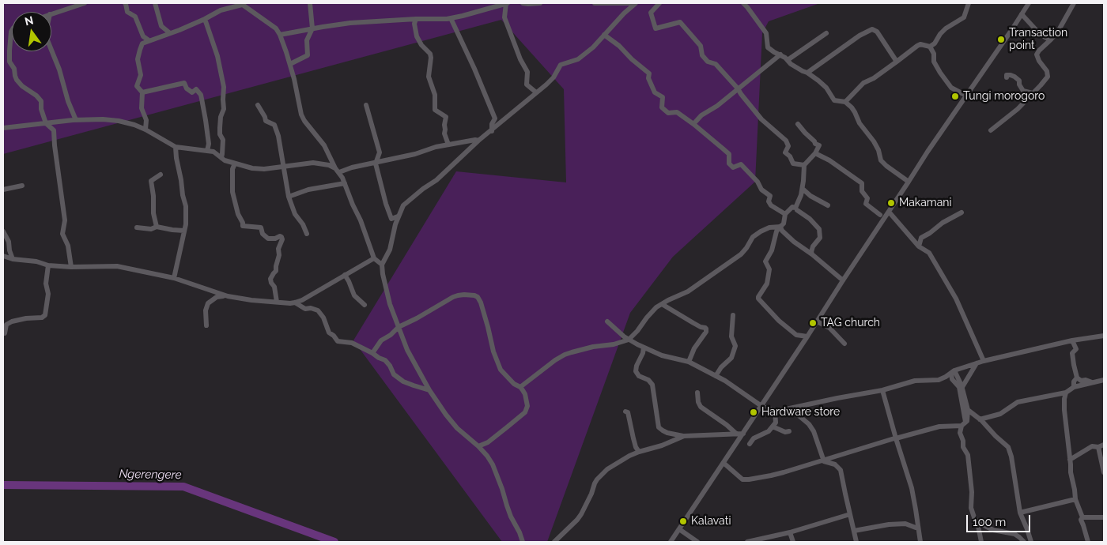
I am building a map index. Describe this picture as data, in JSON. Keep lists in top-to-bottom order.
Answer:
{
  "water": ["Ngerengere"],
  "places": [
    "Transaction point",
    "Tungi morogoro",
    "Makamani",
    "TAG church",
    "Hardware store",
    "Kalavati"
  ],
  "scale_bar": "100 m",
  "north": "top"
}
